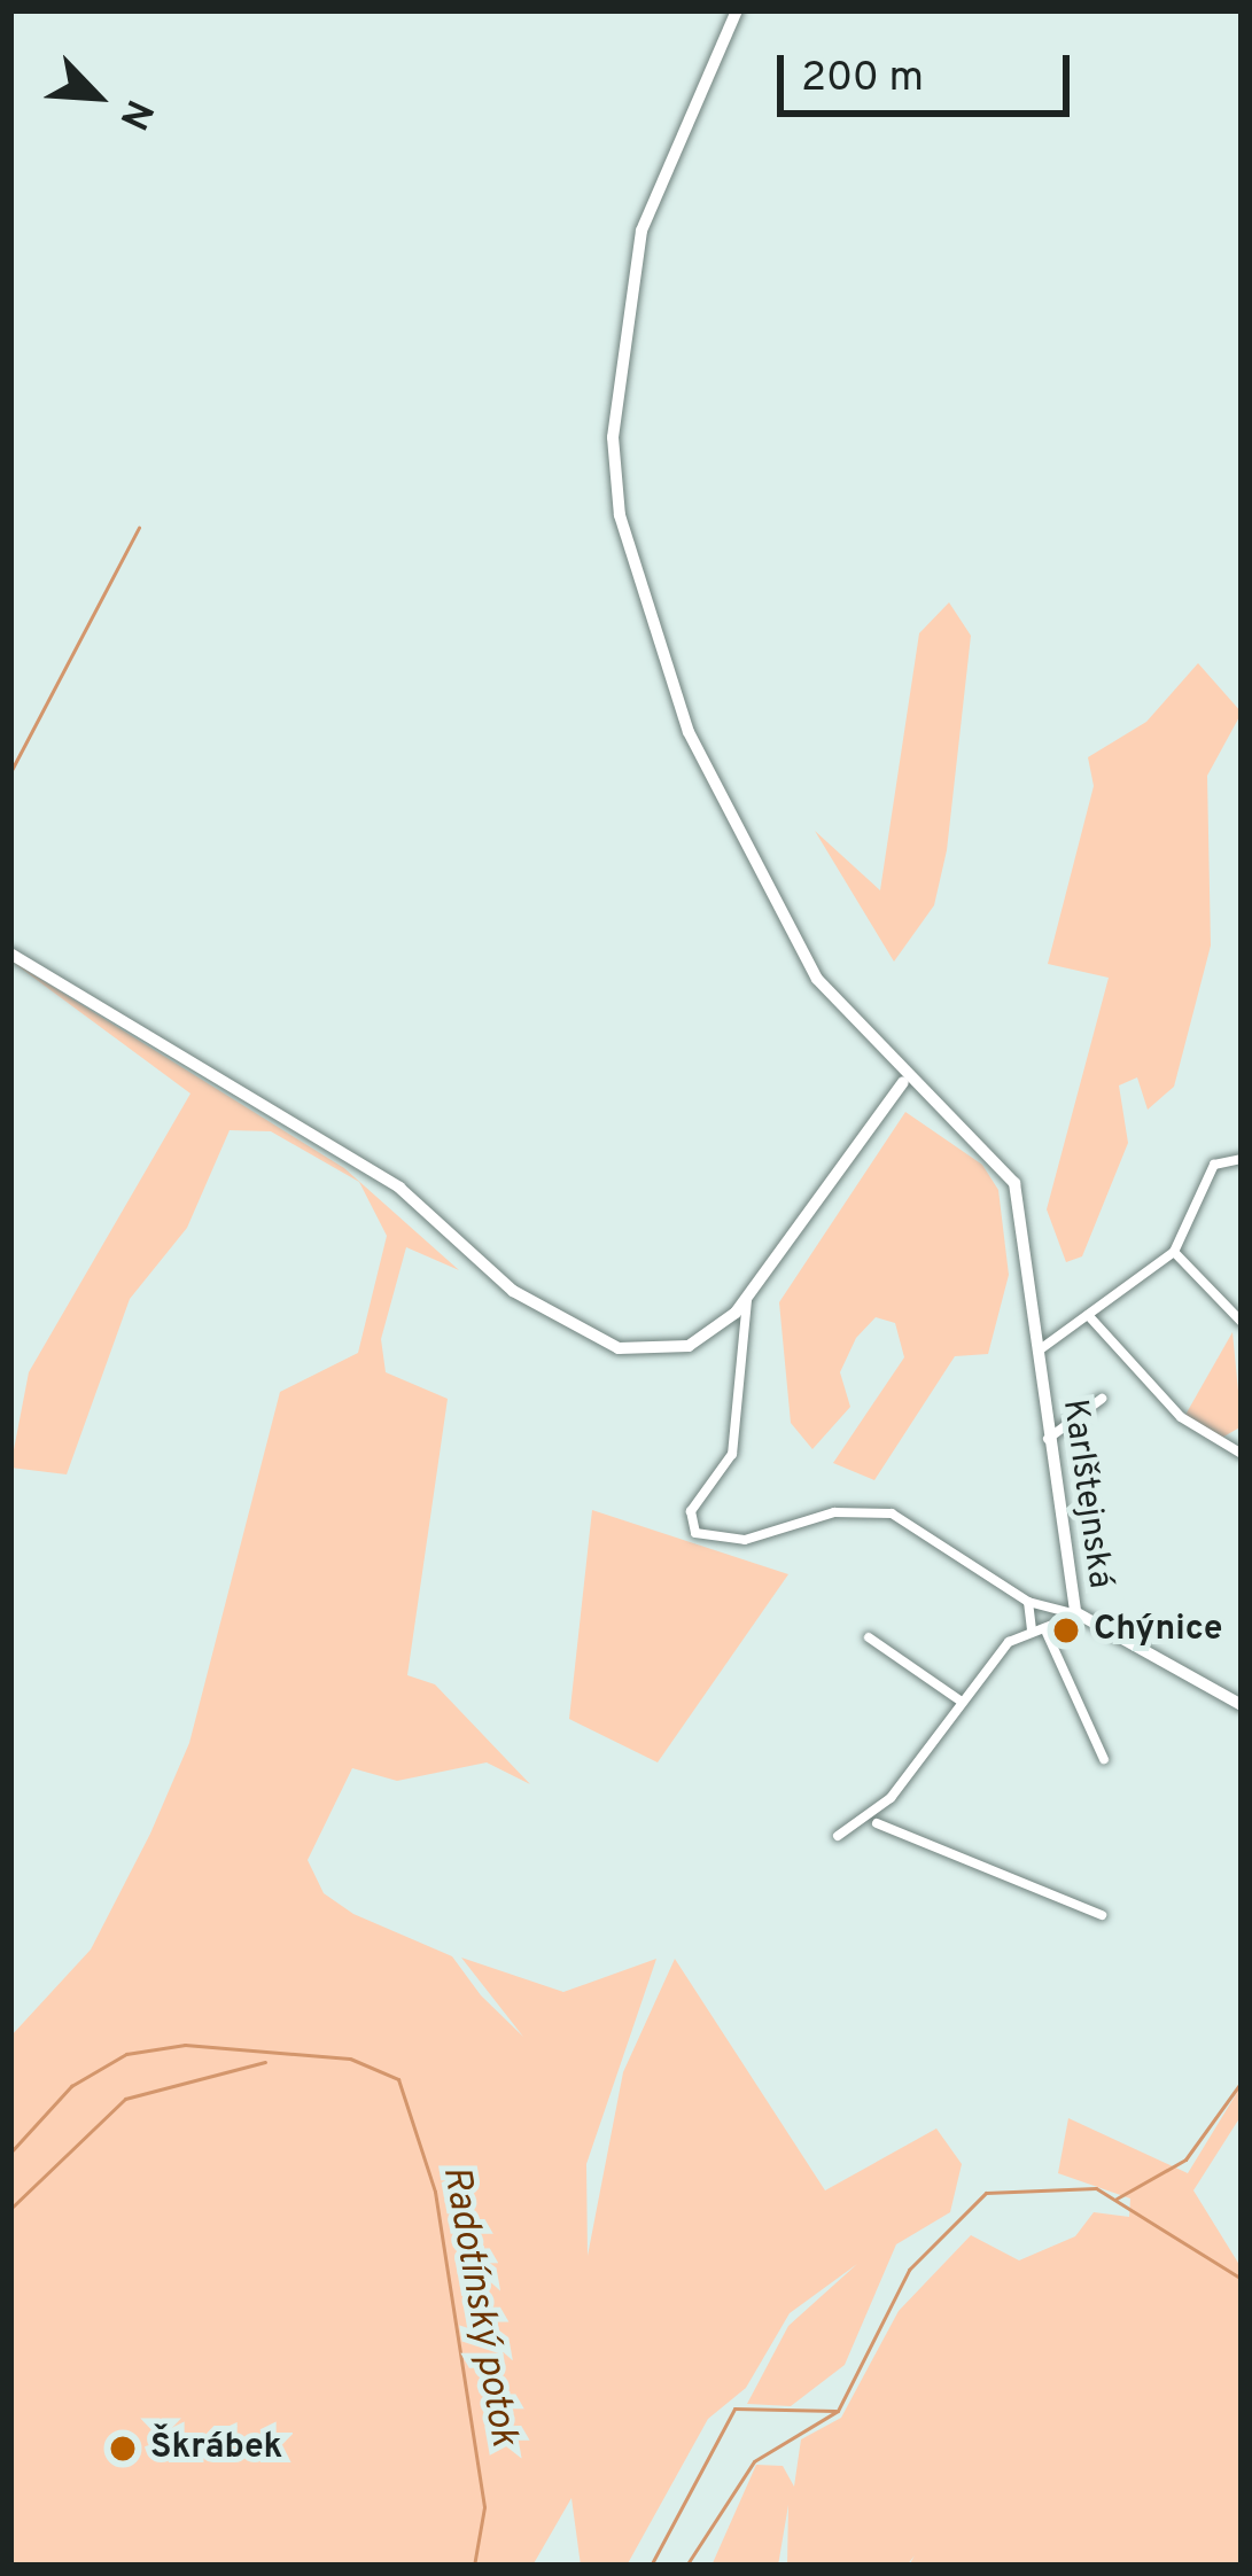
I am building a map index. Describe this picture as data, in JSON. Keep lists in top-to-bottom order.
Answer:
{
  "streets": {
    "main road": ["Karlštejnská"]
  },
  "water": ["Radotínský potok"],
  "places": ["Chýnice", "Škrábek"],
  "scale_bar": "200 m",
  "north": "bottom right"
}
